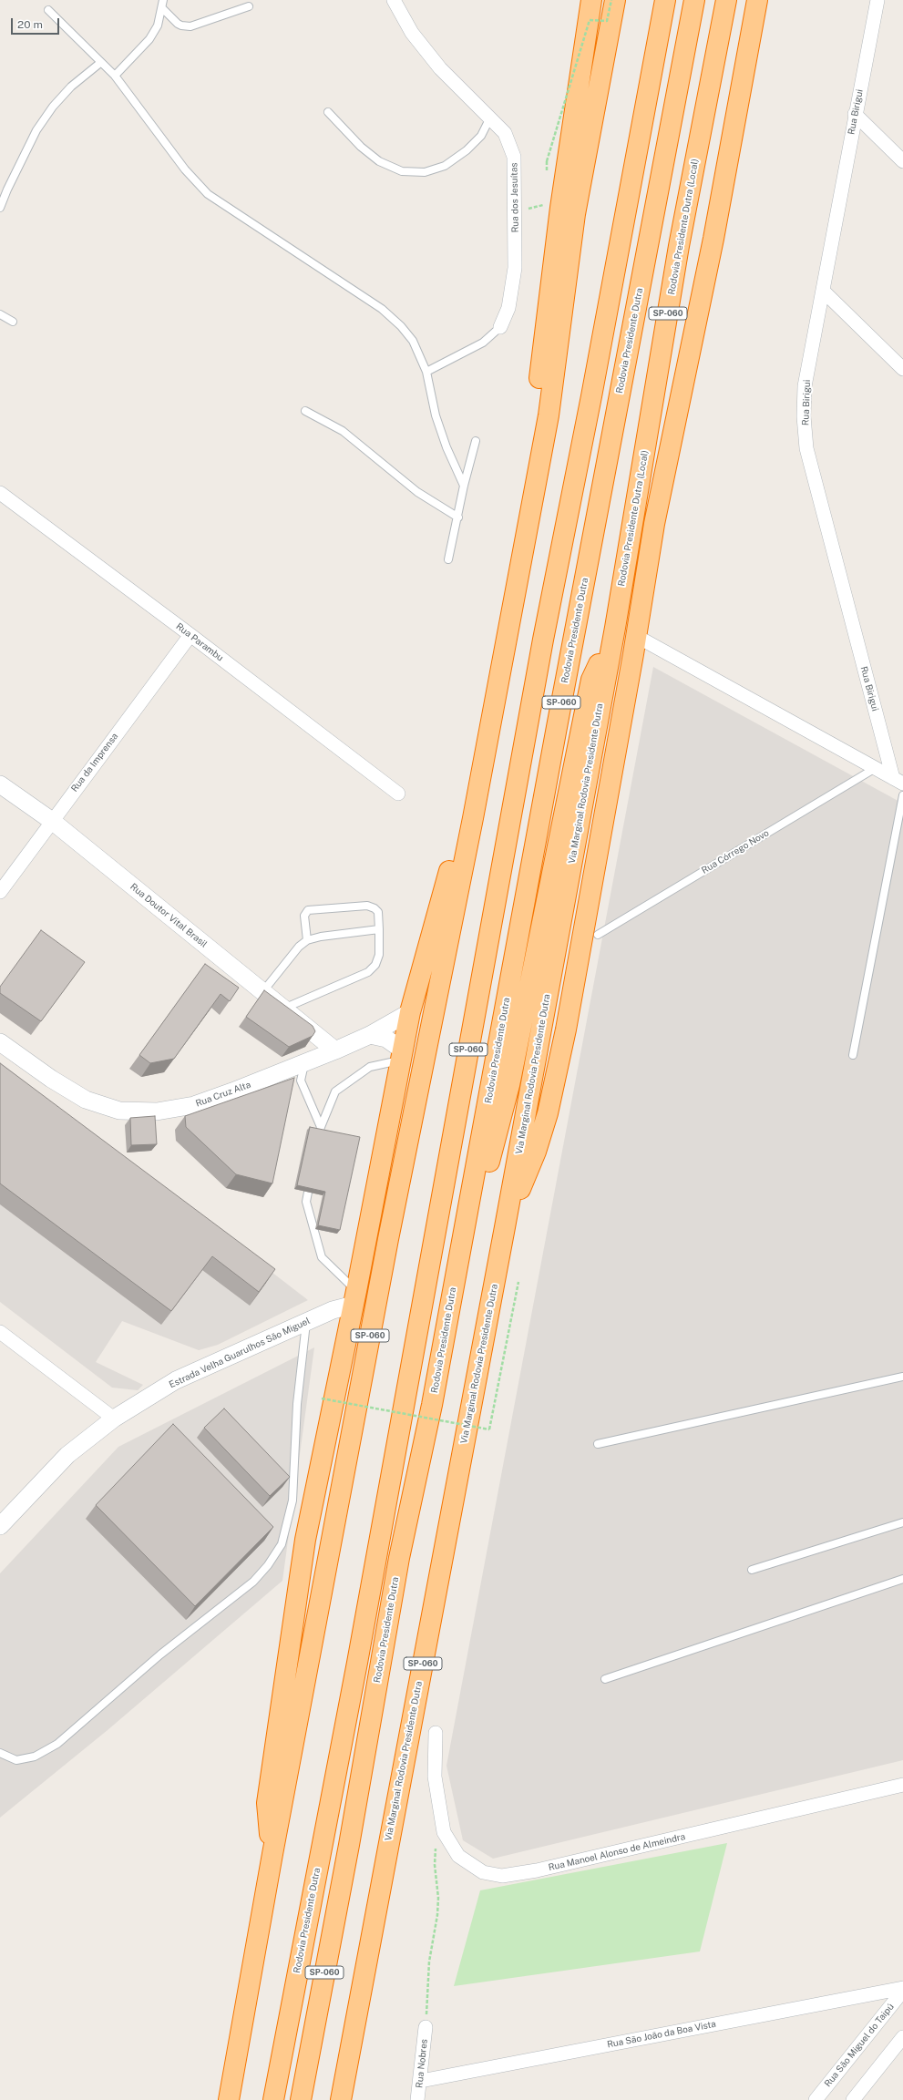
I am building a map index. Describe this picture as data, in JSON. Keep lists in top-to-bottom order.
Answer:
{
  "streets": {
    "highway": [
      "Rodovia Presidente Dutra (Local)",
      "SP-060",
      "Rodovia Presidente Dutra",
      "Via Marginal Rodovia Presidente Dutra"
    ],
    "street": [
      "Rua Birigui",
      "Rua dos Jesuítas",
      "Rua Parambu",
      "Rua da Imprensa",
      "Rua Doutor Vital Brasil",
      "Rua Cruz Alta",
      "Estrada Velha Guarulhos São Miguel",
      "Rua Manoel Alonso de Almeindra",
      "Rua São João da Boa Vista",
      "Rua São Miguel do Taipú",
      "Rua Nobres"
    ],
    "lane": ["Rua Córrego Novo"]
  },
  "crossings": [
    ["Rodovia Presidente Dutra (Local)", "Via Marginal Rodovia Presidente Dutra"],
    ["Rua Parambu", "Rua da Imprensa"],
    ["Rua da Imprensa", "Rua Doutor Vital Brasil"],
    ["Rua Doutor Vital Brasil", "Rua Cruz Alta"],
    ["Rua São João da Boa Vista", "Rua São Miguel do Taipú"],
    ["Rua São João da Boa Vista", "Rua Nobres"]
  ],
  "scale_bar": "20 m"
}
